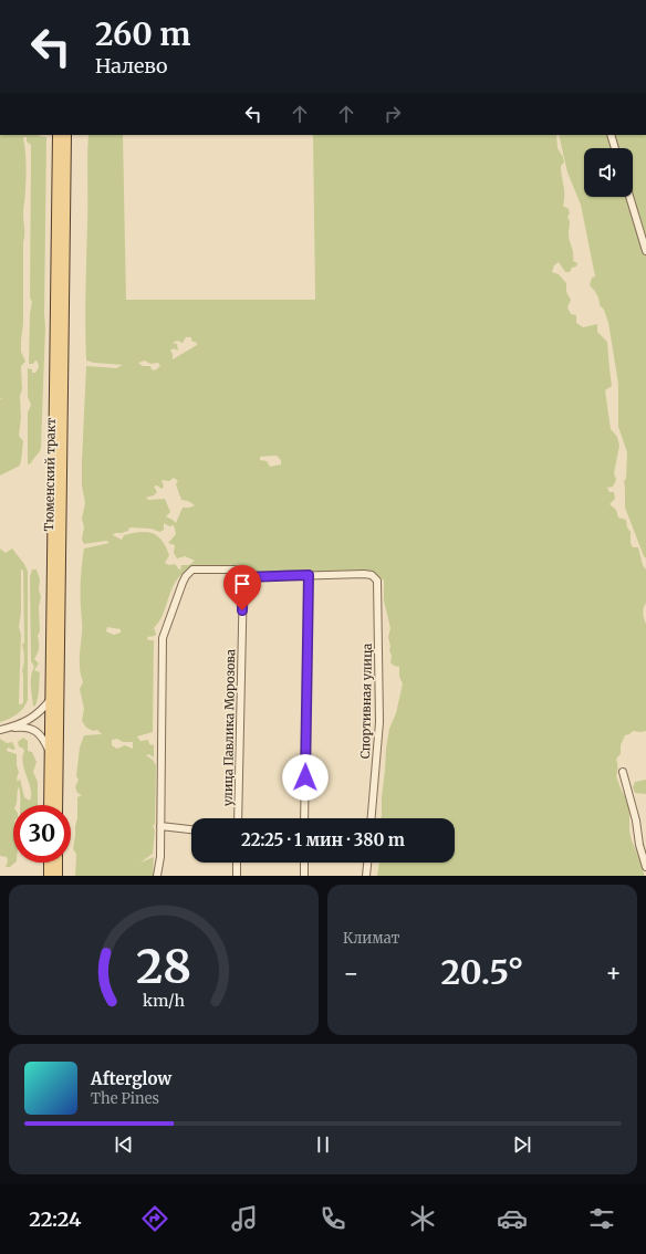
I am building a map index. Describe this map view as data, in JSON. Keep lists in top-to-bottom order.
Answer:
{
  "streets": {
    "main road": ["Тюменский тракт"],
    "street": ["Спортивная улица", "улица Павлика Морозова"]
  },
  "page": {
    "turn": ["260 m", "Налево"],
    "limit": "30",
    "trip": "22:25 · 1 мин · 380 m",
    "tile": "Климат",
    "heat": ["−", "20.5°", "+"],
    "song": ["Afterglow", "The Pines"],
    "tabs": "22:24",
    "gauge": ["28", "km/h"]
  }
}
